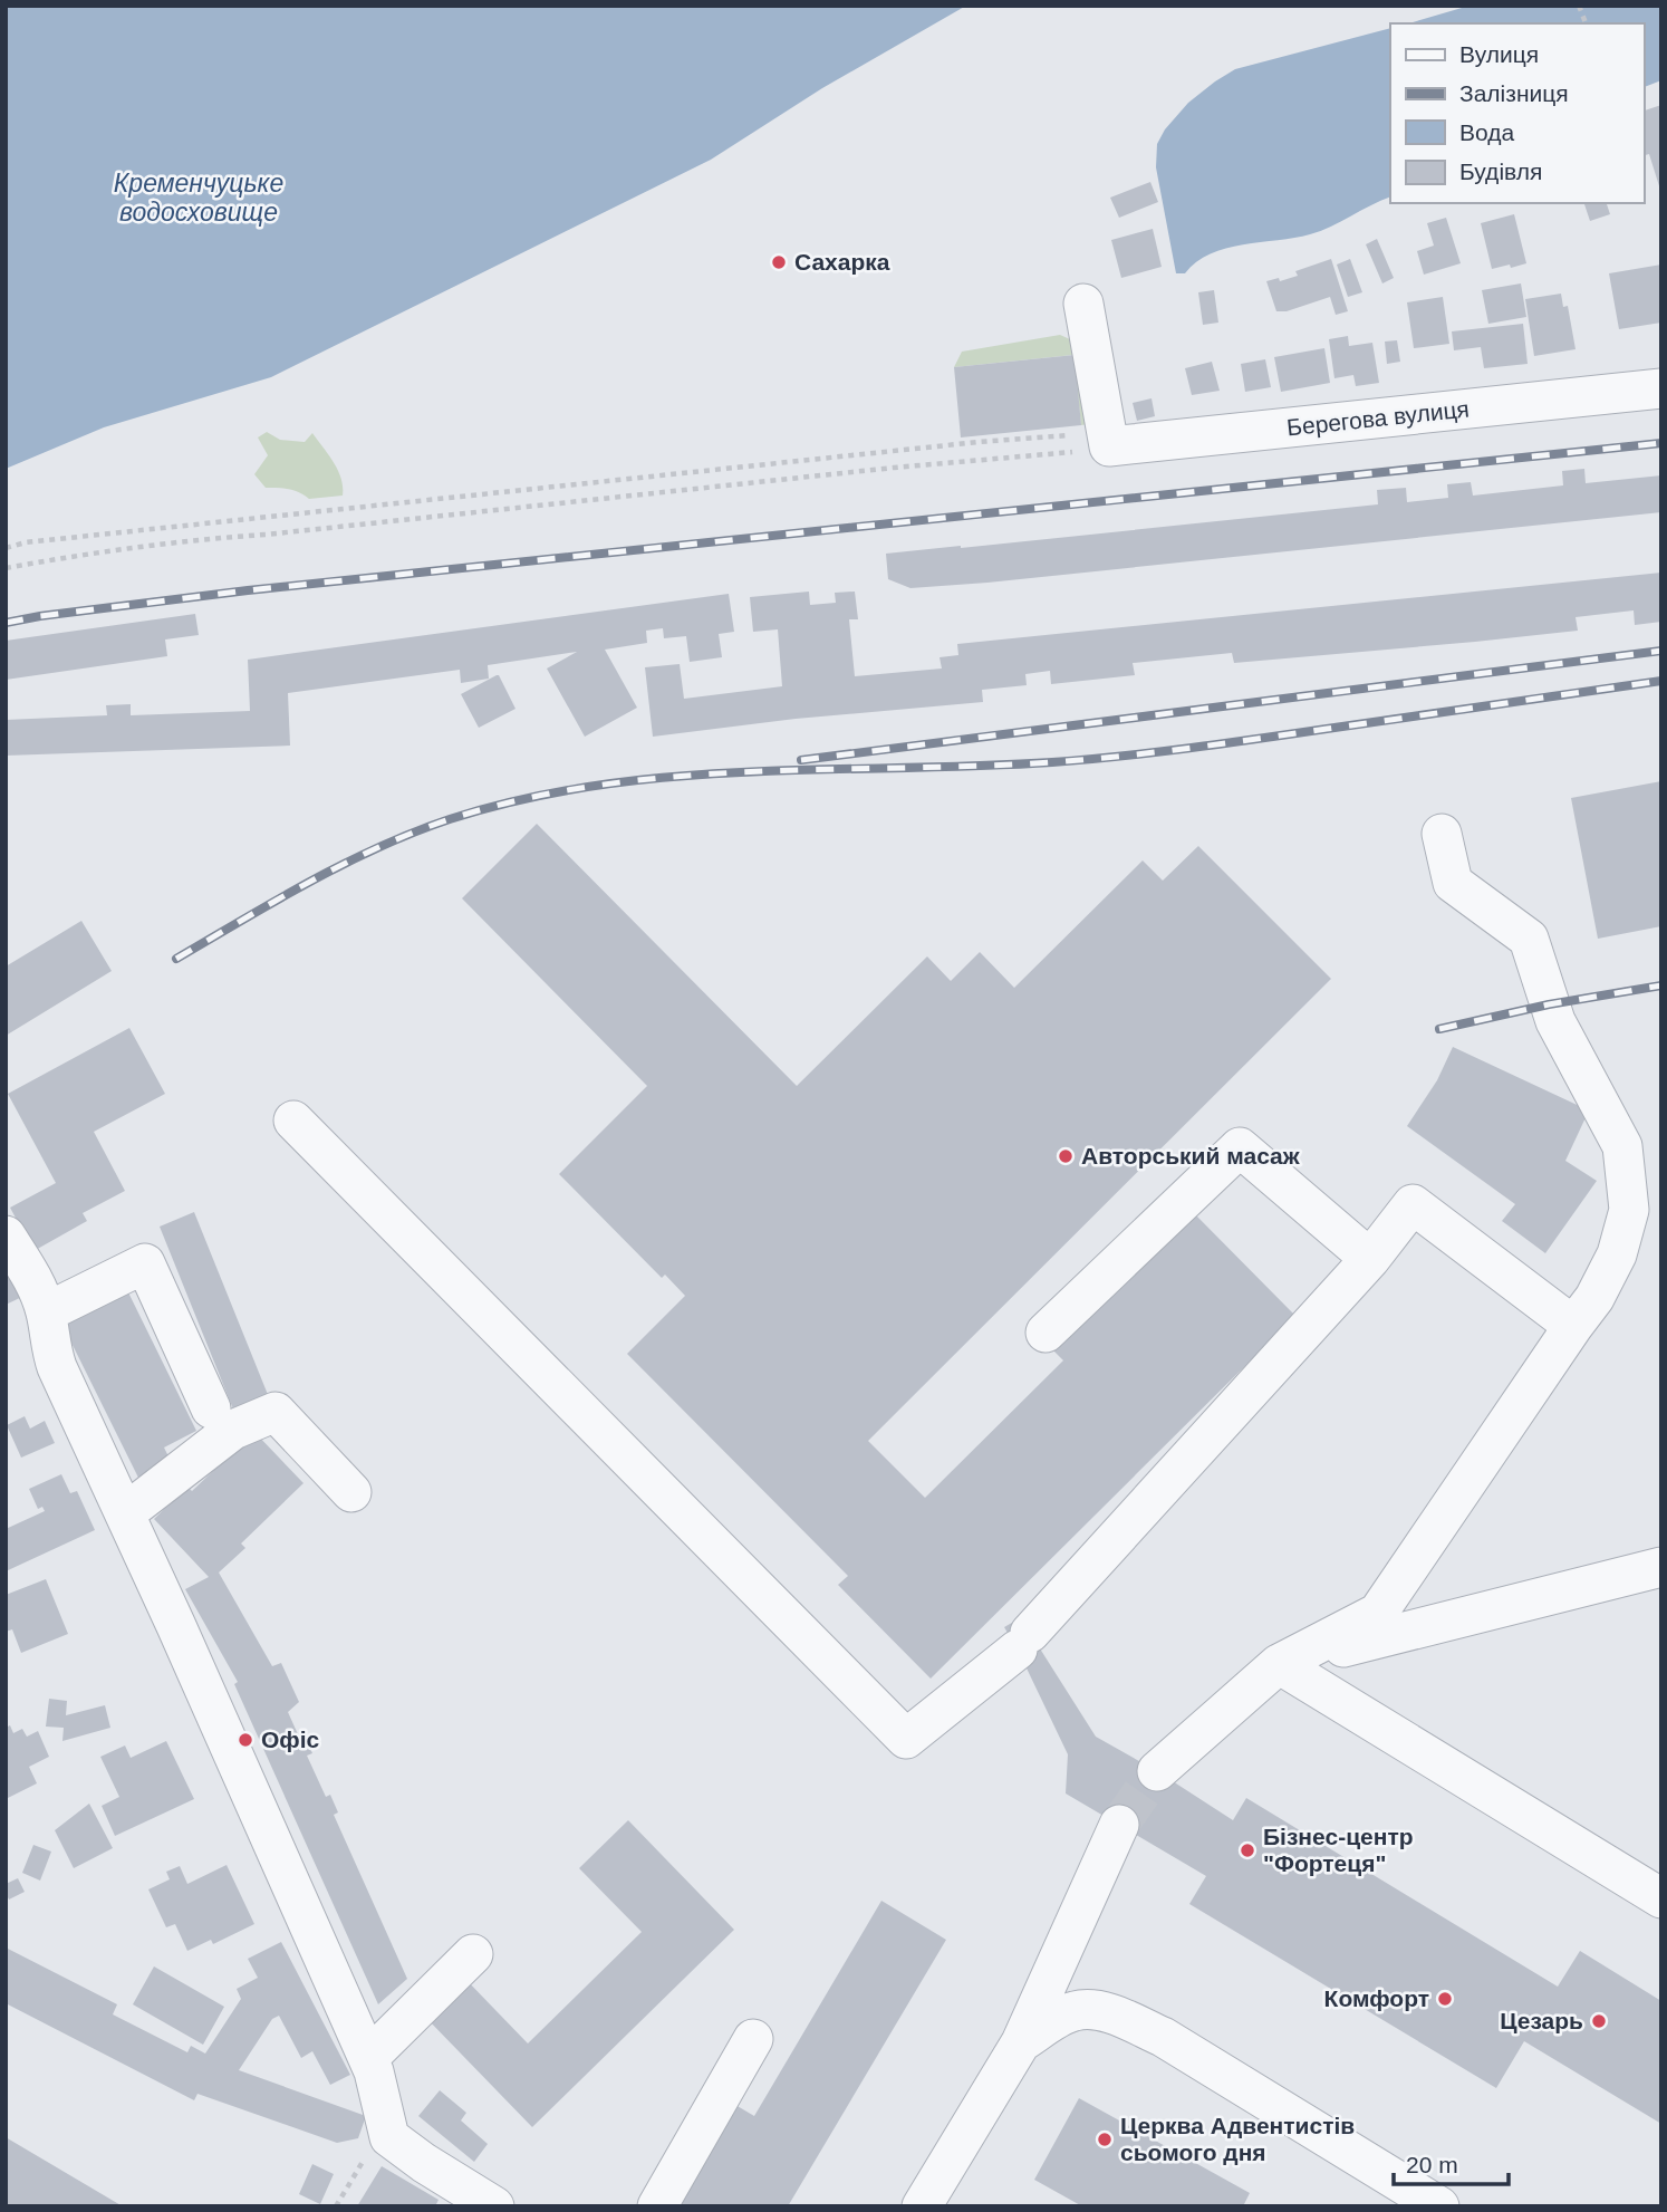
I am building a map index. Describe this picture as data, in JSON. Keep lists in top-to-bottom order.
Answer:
{
  "streets": {
    "street": ["Берегова вулиця"]
  },
  "water": ["Кременчуцьке водосховище"],
  "places": [
    "Сахарка",
    "Авторський масаж",
    "Офіс",
    "Бізнес-центр \"Фортеця\"",
    "Комфорт",
    "Цезарь",
    "Церква Адвентистів сьомого дня"
  ],
  "legend": [
    "Вулиця",
    "Залізниця",
    "Вода",
    "Будівля"
  ],
  "scale_bar": "20 m"
}
